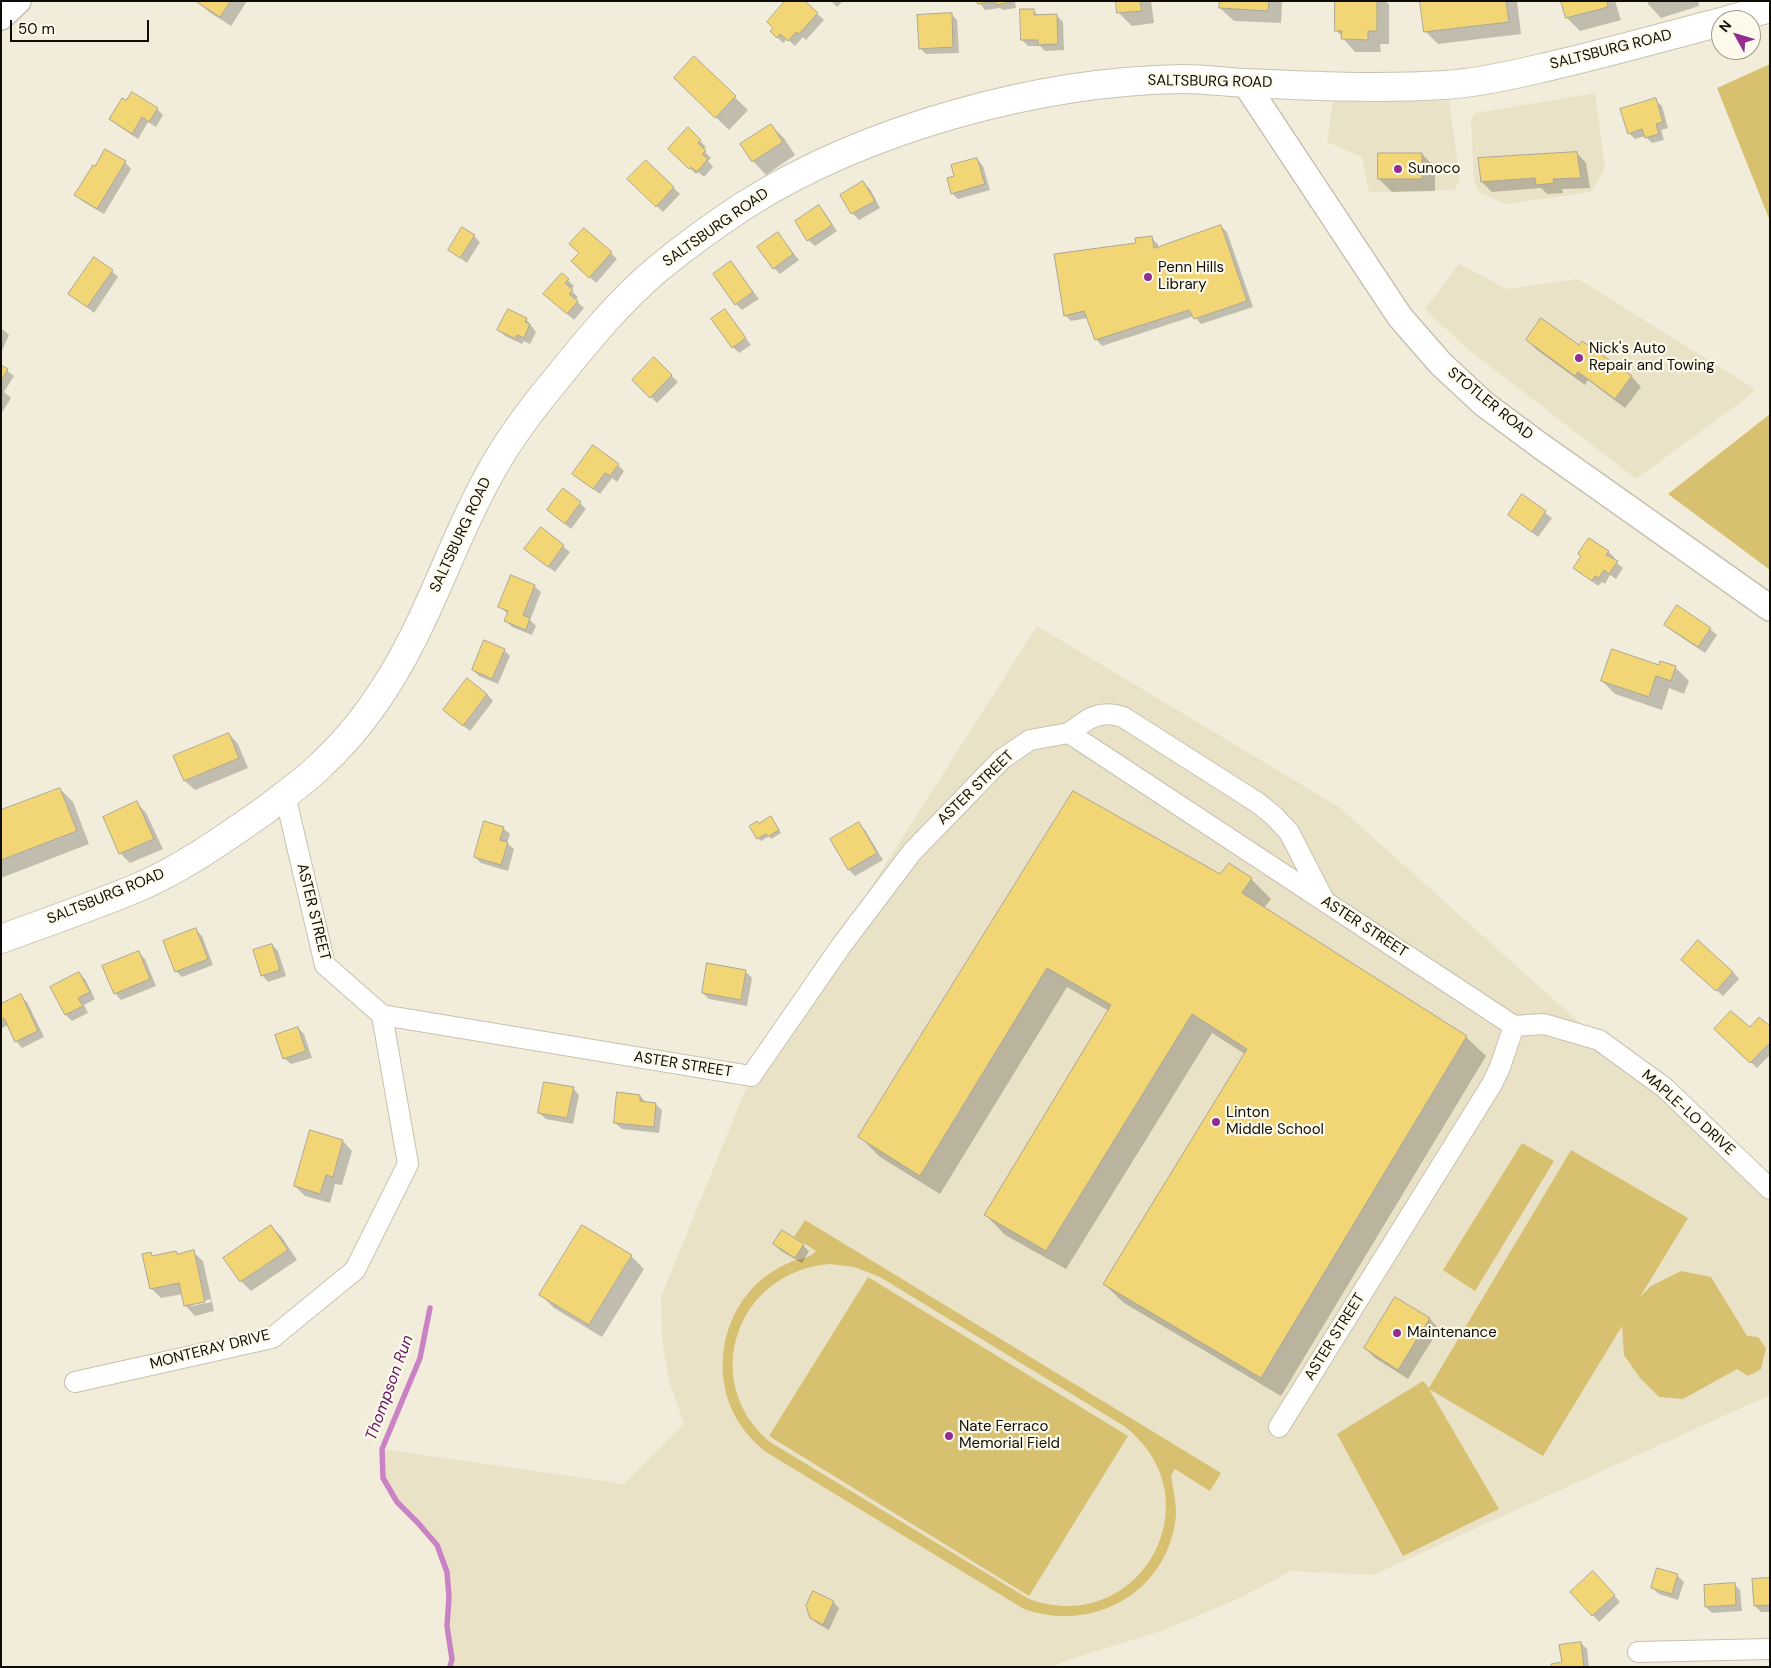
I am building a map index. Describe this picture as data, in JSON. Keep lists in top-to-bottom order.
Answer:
{
  "streets": {
    "main road": ["SALTSBURG ROAD"],
    "street": [
      "STOTLER ROAD",
      "ASTER STREET",
      "MAPLE-LO DRIVE",
      "MONTERAY DRIVE"
    ]
  },
  "crossings": [
    ["SALTSBURG ROAD", "STOTLER ROAD"],
    ["SALTSBURG ROAD", "ASTER STREET"],
    ["ASTER STREET", "MAPLE-LO DRIVE"],
    ["ASTER STREET", "MONTERAY DRIVE"]
  ],
  "water": ["Thompson Run"],
  "places": [
    "Sunoco",
    "Penn Hills Library",
    "Nick's Auto Repair and Towing",
    "Linton Middle School",
    "Maintenance",
    "Nate Ferraco Memorial Field"
  ],
  "scale_bar": "50 m",
  "north": "top left"
}
